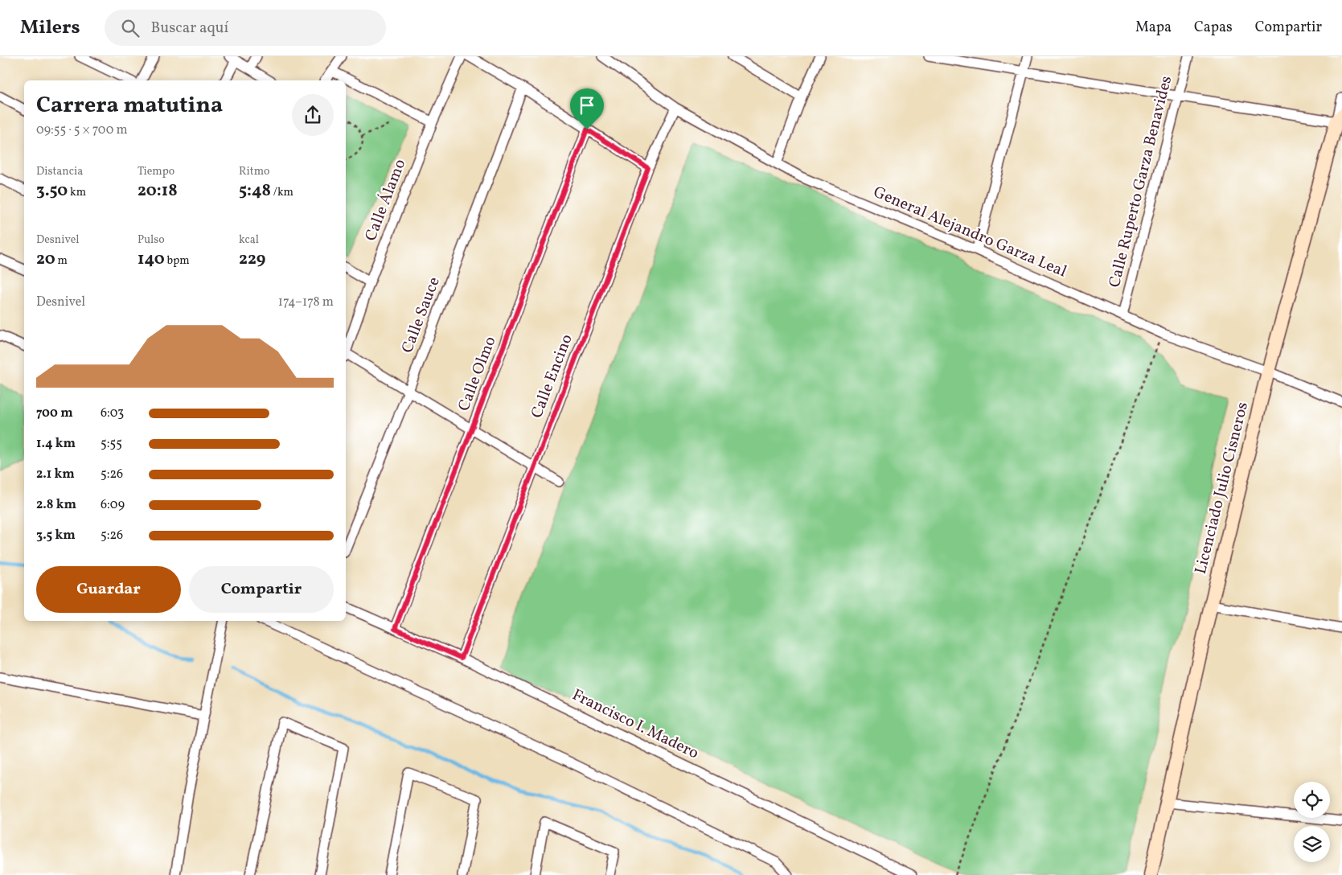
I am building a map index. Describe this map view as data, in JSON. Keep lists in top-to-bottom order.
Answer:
{
  "streets": {
    "street": [
      "Calle Ruperto Garza Benavides",
      "Calle Álamo",
      "General Alejandro Garza Leal",
      "Calle Sauce",
      "Calle Olmo",
      "Calle Encino",
      "Licenciado Julio Cisneros",
      "Francisco I. Madero"
    ]
  },
  "crossings": [
    ["Calle Ruperto Garza Benavides", "General Alejandro Garza Leal"],
    ["General Alejandro Garza Leal", "Calle Encino"],
    ["General Alejandro Garza Leal", "Licenciado Julio Cisneros"],
    ["Calle Olmo", "Francisco I. Madero"],
    ["Calle Encino", "Francisco I. Madero"]
  ],
  "page": {
    "header": "Milers",
    "search": "Buscar aquí",
    "nav": ["Mapa", "Capas", "Compartir"],
    "heading": ["Carrera matutina", "09:55 · 5 × 700 m"],
    "stats": [
      ["Distancia", "3.50 km"],
      ["Tiempo", "20:18"],
      ["Ritmo", "5:48 /km"],
      ["Desnivel", "20 m"],
      ["Pulso", "140 bpm"],
      ["kcal", "229"]
    ],
    "chart": ["Desnivel", "174–178 m"],
    "list": [
      {
        "name": "700 m",
        "note": "6:03"
      },
      {
        "name": "1.4 km",
        "note": "5:55"
      },
      {
        "name": "2.1 km",
        "note": "5:26"
      },
      {
        "name": "2.8 km",
        "note": "6:09"
      },
      {
        "name": "3.5 km",
        "note": "5:26"
      }
    ],
    "buttons": ["Guardar", "Compartir"]
  }
}
